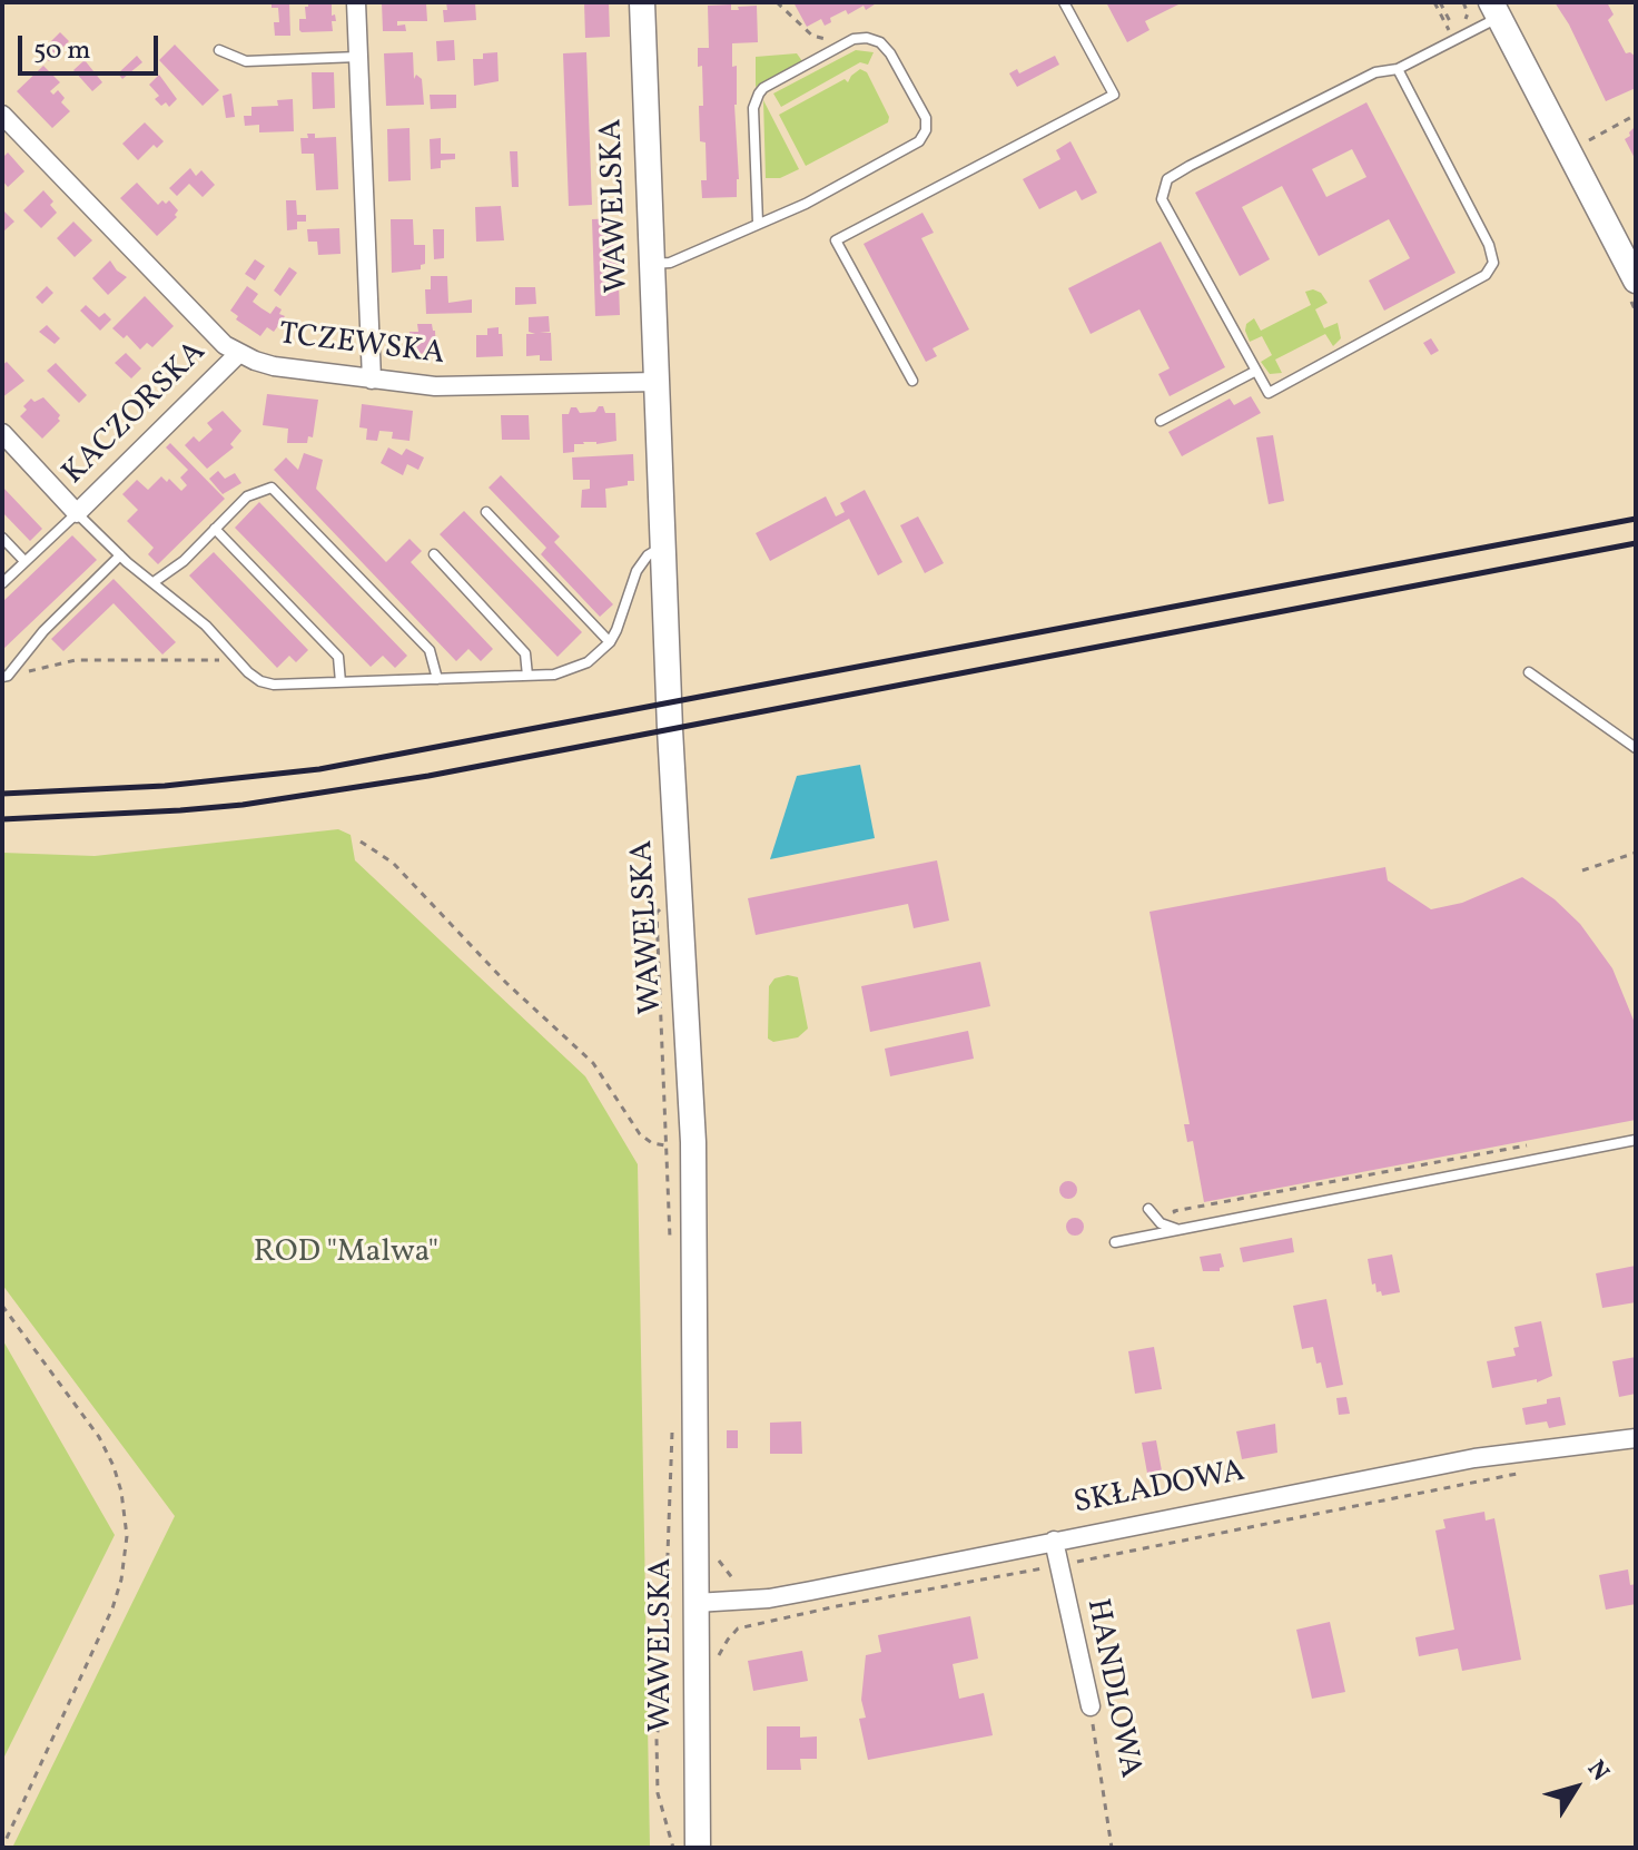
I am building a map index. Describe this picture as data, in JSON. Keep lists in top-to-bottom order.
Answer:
{
  "streets": {
    "street": [
      "WAWELSKA",
      "TCZEWSKA",
      "KACZORSKA",
      "SKŁADOWA",
      "HANDLOWA"
    ]
  },
  "crossings": [
    ["WAWELSKA", "TCZEWSKA"],
    ["WAWELSKA", "SKŁADOWA"],
    ["TCZEWSKA", "KACZORSKA"],
    ["SKŁADOWA", "HANDLOWA"]
  ],
  "parks": ["ROD \"Malwa\""],
  "scale_bar": "50 m",
  "north": "top right"
}
